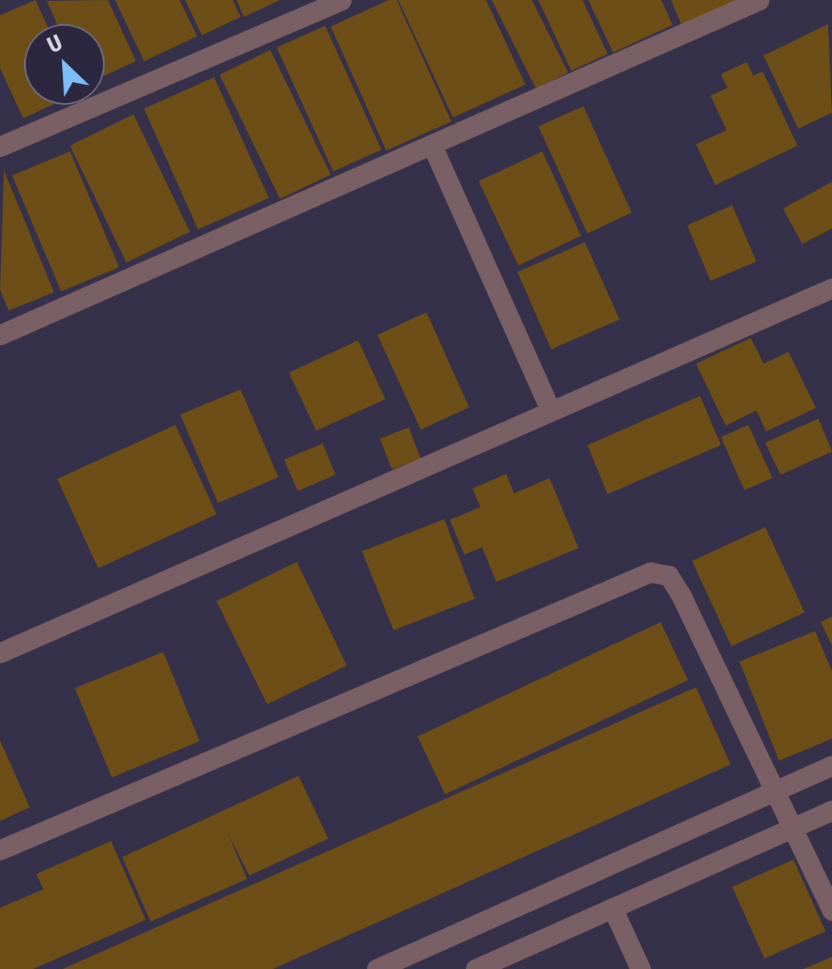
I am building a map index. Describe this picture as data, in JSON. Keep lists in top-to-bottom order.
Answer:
{
  "north": "top left"
}
